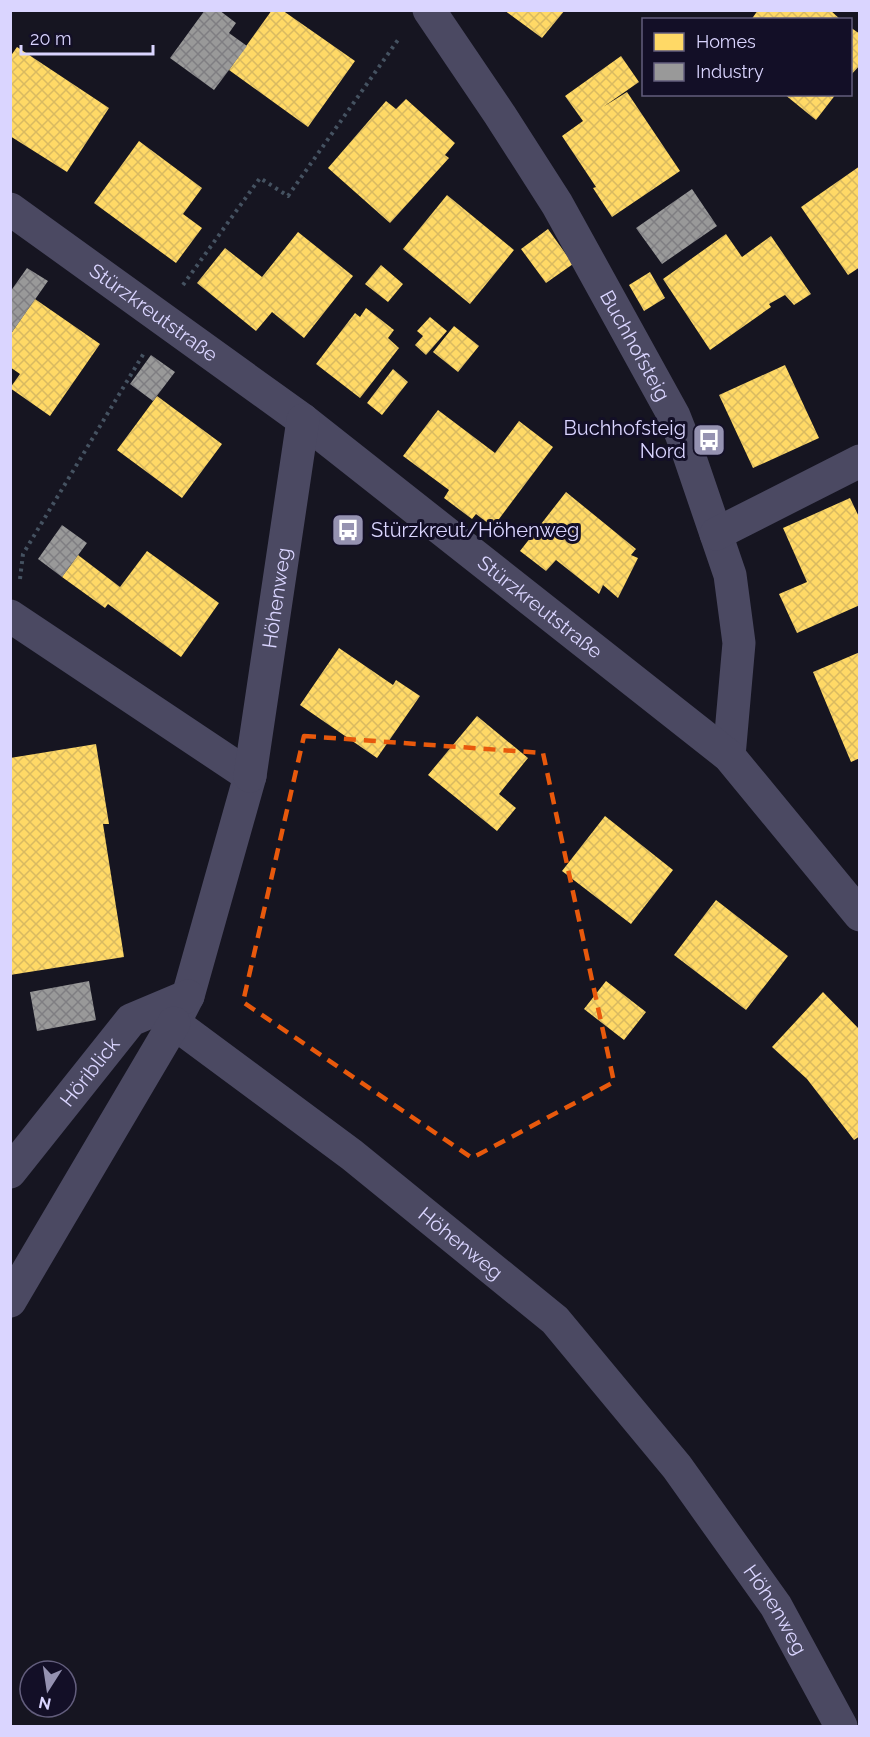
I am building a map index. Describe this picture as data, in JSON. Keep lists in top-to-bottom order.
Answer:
{
  "streets": {
    "street": [
      "Stürzkreutstraße",
      "Buchhofsteig",
      "Höhenweg",
      "Höriblick"
    ]
  },
  "crossings": [
    ["Stürzkreutstraße", "Buchhofsteig"],
    ["Stürzkreutstraße", "Höhenweg"],
    ["Höhenweg", "Höriblick"]
  ],
  "places": {
    "bus stop": ["Buchhofsteig Nord", "Stürzkreut/Höhenweg"]
  },
  "legend": ["Homes", "Industry"],
  "scale_bar": "20 m",
  "north": "bottom"
}
